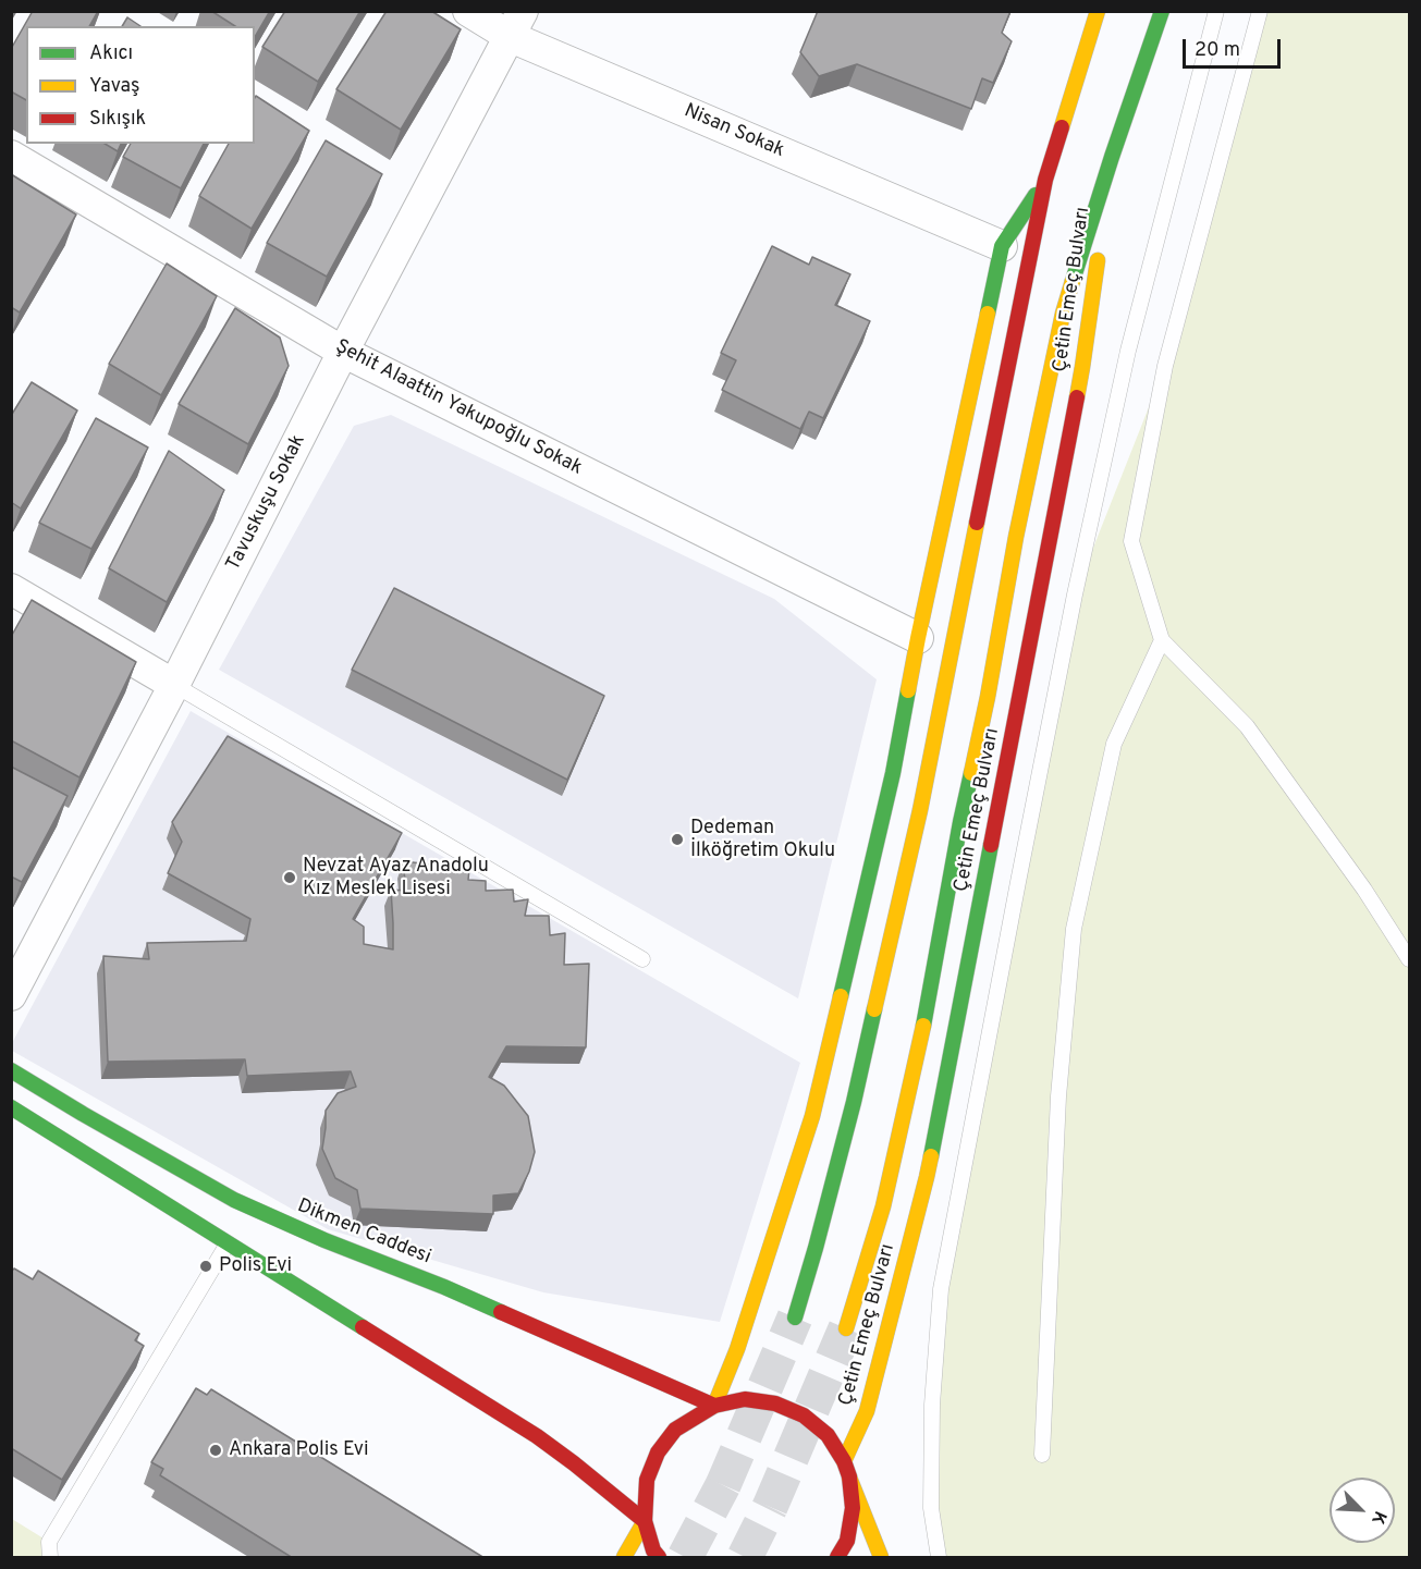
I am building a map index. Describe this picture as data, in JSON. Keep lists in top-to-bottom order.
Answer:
{
  "streets": {
    "main road": ["Çetin Emeç Bulvarı", "Dikmen Caddesi"],
    "street": ["Nisan Sokak", "Şehit Alaattin Yakupoğlu Sokak", "Tavuskuşu Sokak"]
  },
  "crossings": [
    ["Nisan Sokak", "Tavuskuşu Sokak"],
    ["Şehit Alaattin Yakupoğlu Sokak", "Tavuskuşu Sokak"]
  ],
  "places": [
    "Dedeman İlköğretim Okulu",
    "Nevzat Ayaz Anadolu Kız Meslek Lisesi",
    "Polis Evi",
    "Ankara Polis Evi"
  ],
  "legend": ["Akıcı", "Yavaş", "Sıkışık"],
  "scale_bar": "20 m",
  "north": "bottom right"
}
